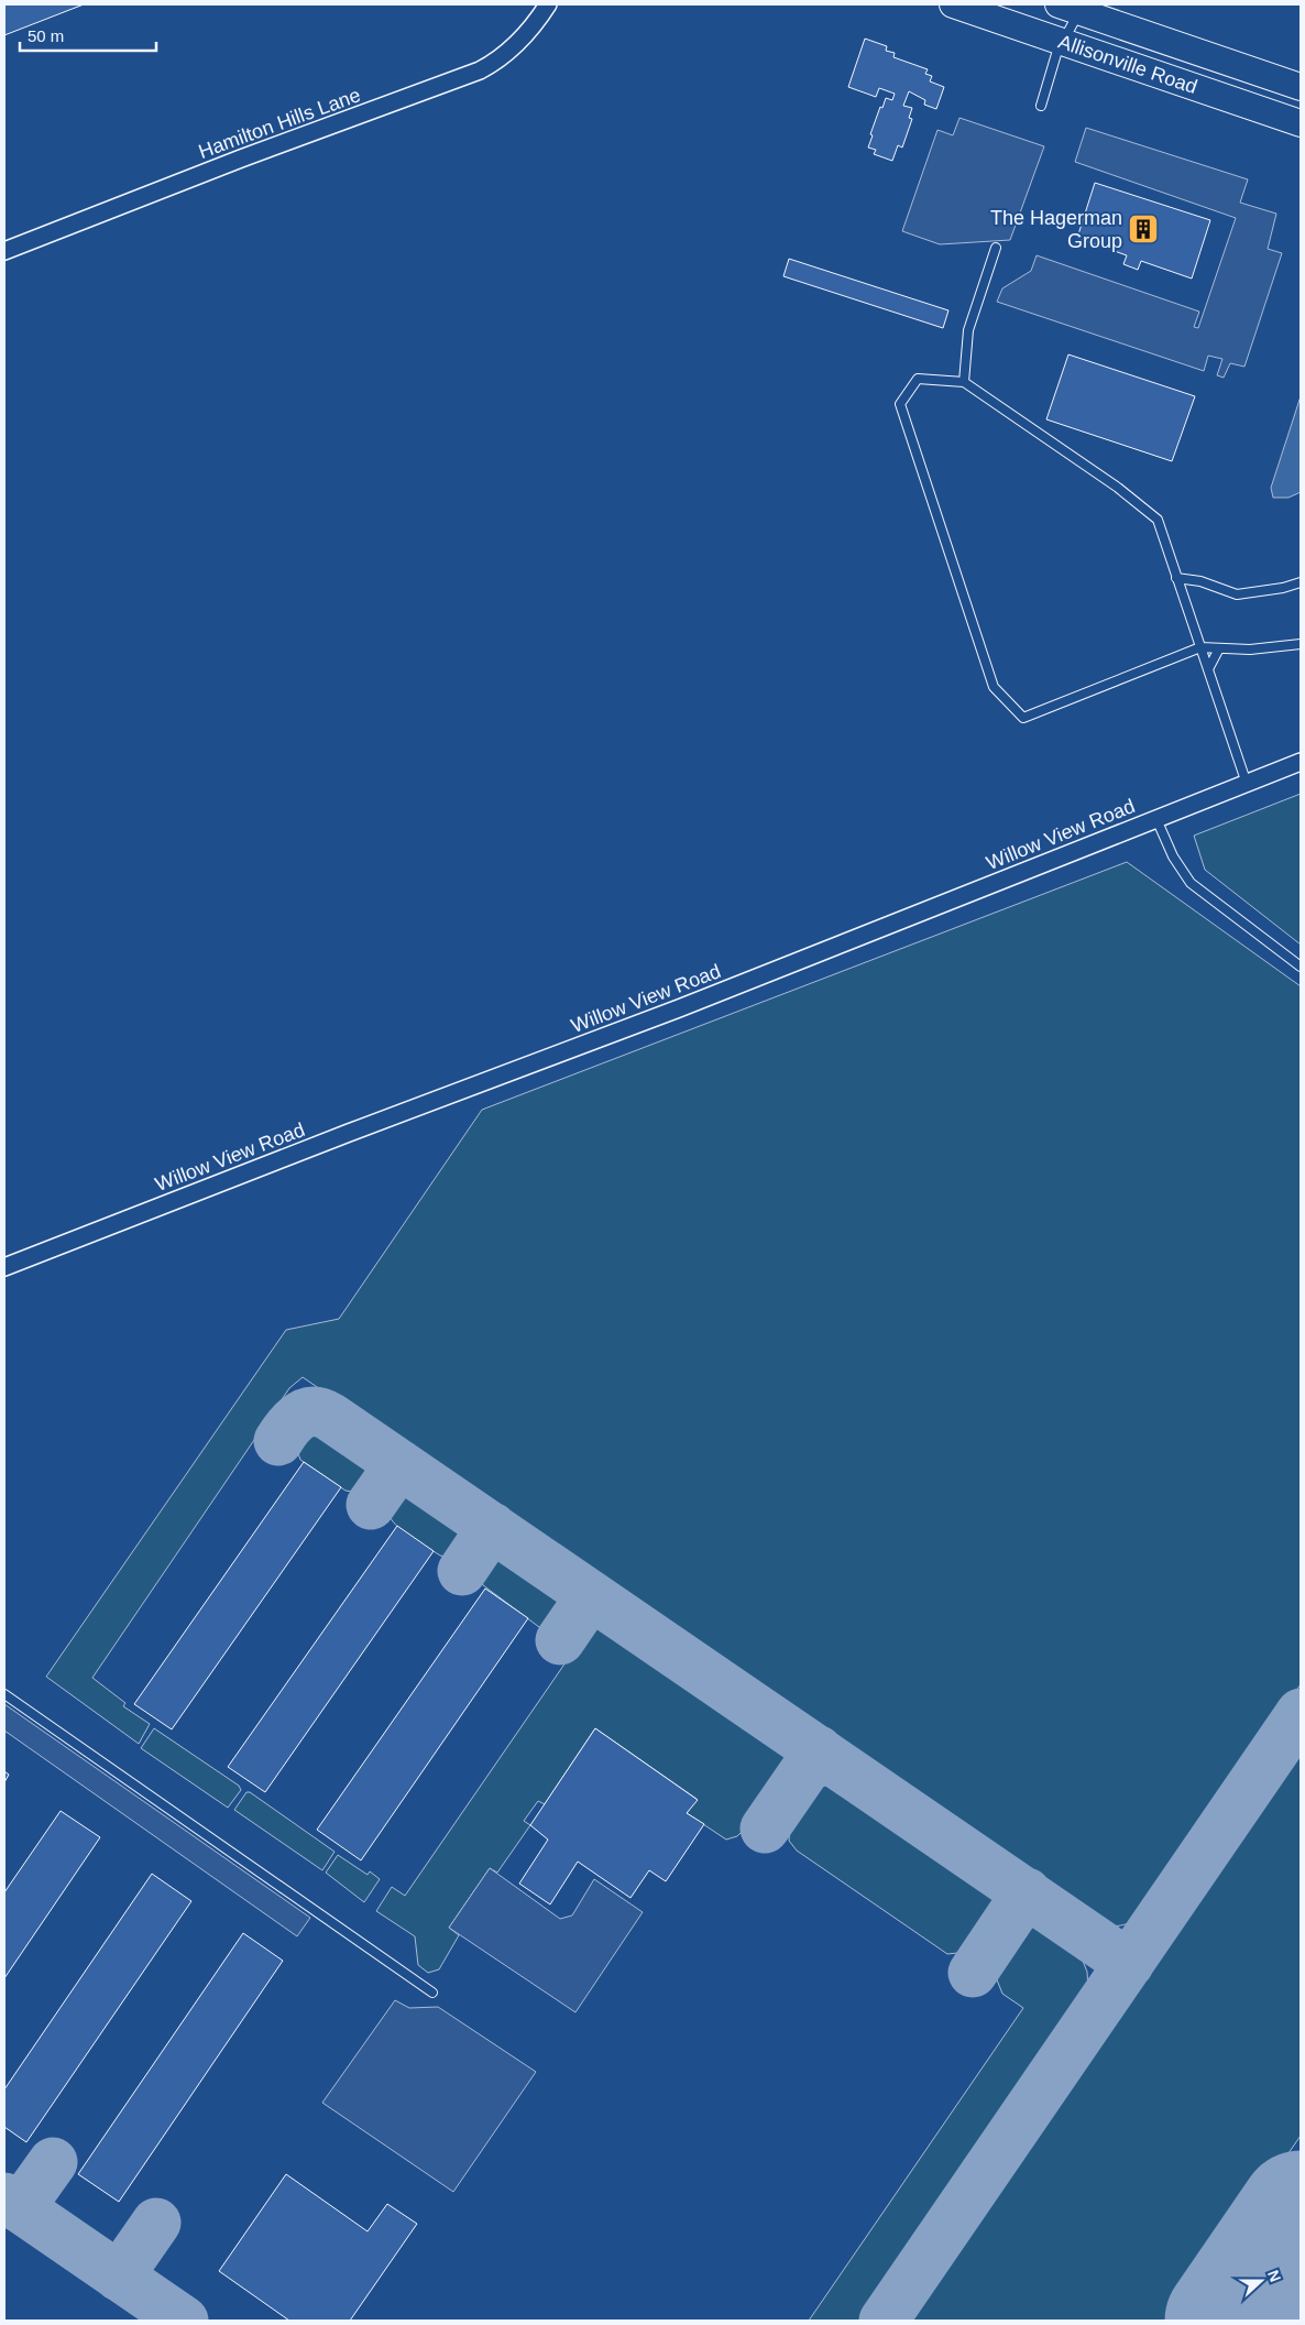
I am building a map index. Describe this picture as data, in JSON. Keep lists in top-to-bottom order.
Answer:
{
  "streets": {
    "main road": ["Allisonville Road"],
    "street": ["Hamilton Hills Lane", "Willow View Road"]
  },
  "places": {
    "building": ["The Hagerman Group"]
  },
  "scale_bar": "50 m",
  "north": "right"
}
